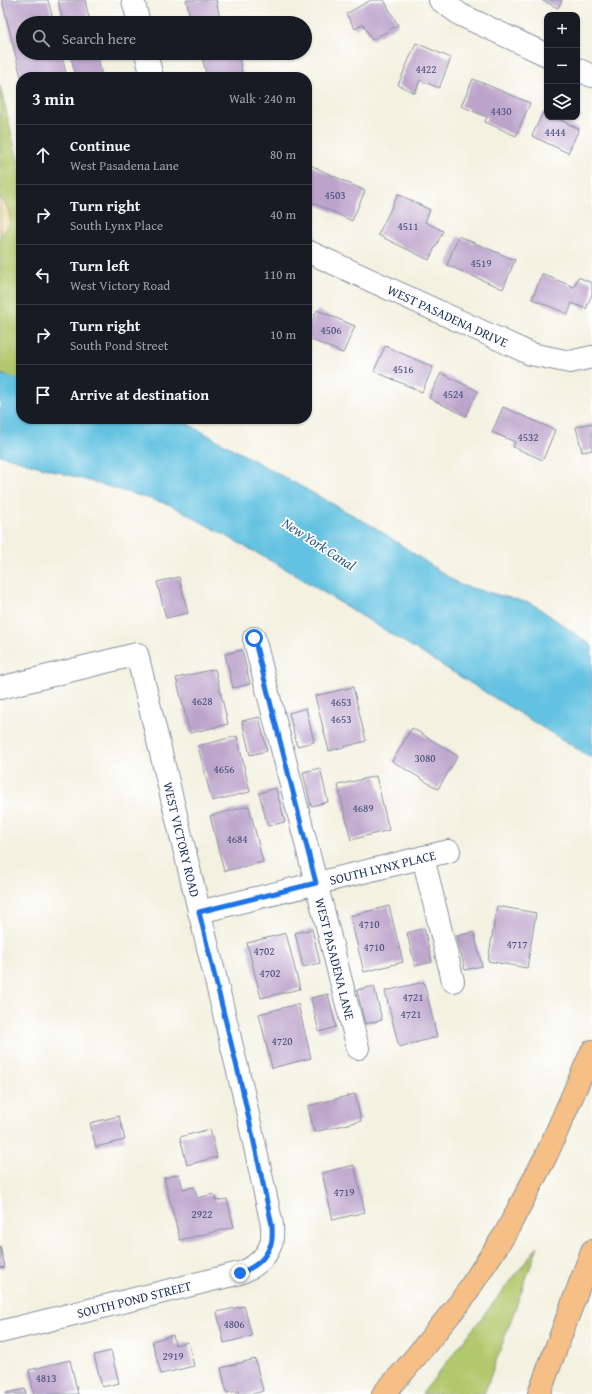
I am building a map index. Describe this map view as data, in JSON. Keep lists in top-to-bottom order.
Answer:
{
  "streets": {
    "street": [
      "WEST PASADENA DRIVE",
      "WEST VICTORY ROAD",
      "SOUTH LYNX PLACE",
      "WEST PASADENA LANE",
      "SOUTH POND STREET"
    ]
  },
  "crossings": [
    ["WEST VICTORY ROAD", "SOUTH LYNX PLACE"],
    ["WEST VICTORY ROAD", "SOUTH POND STREET"],
    ["SOUTH LYNX PLACE", "WEST PASADENA LANE"]
  ],
  "water": ["New York Canal"],
  "house_numbers": [
    "4422",
    "4430",
    "4444",
    "4503",
    "4511",
    "4519",
    "4506",
    "4516",
    "4524",
    "4532",
    "4628",
    "4653",
    "4653",
    "3080",
    "4656",
    "4689",
    "4684",
    "4710",
    "4717",
    "4710",
    "4702",
    "4702",
    "4721",
    "4721",
    "4720",
    "4719",
    "2922",
    "4806",
    "2919",
    "4813"
  ],
  "page": {
    "map_buttons": ["+", "−"],
    "search": "Search here",
    "heading": ["3 min", "Walk · 240 m"],
    "list": [
      ["Continue", "West Pasadena Lane", "80 m"],
      ["Turn right", "South Lynx Place", "40 m"],
      ["Turn left", "West Victory Road", "110 m"],
      ["Turn right", "South Pond Street", "10 m"],
      "Arrive at destination"
    ]
  }
}
